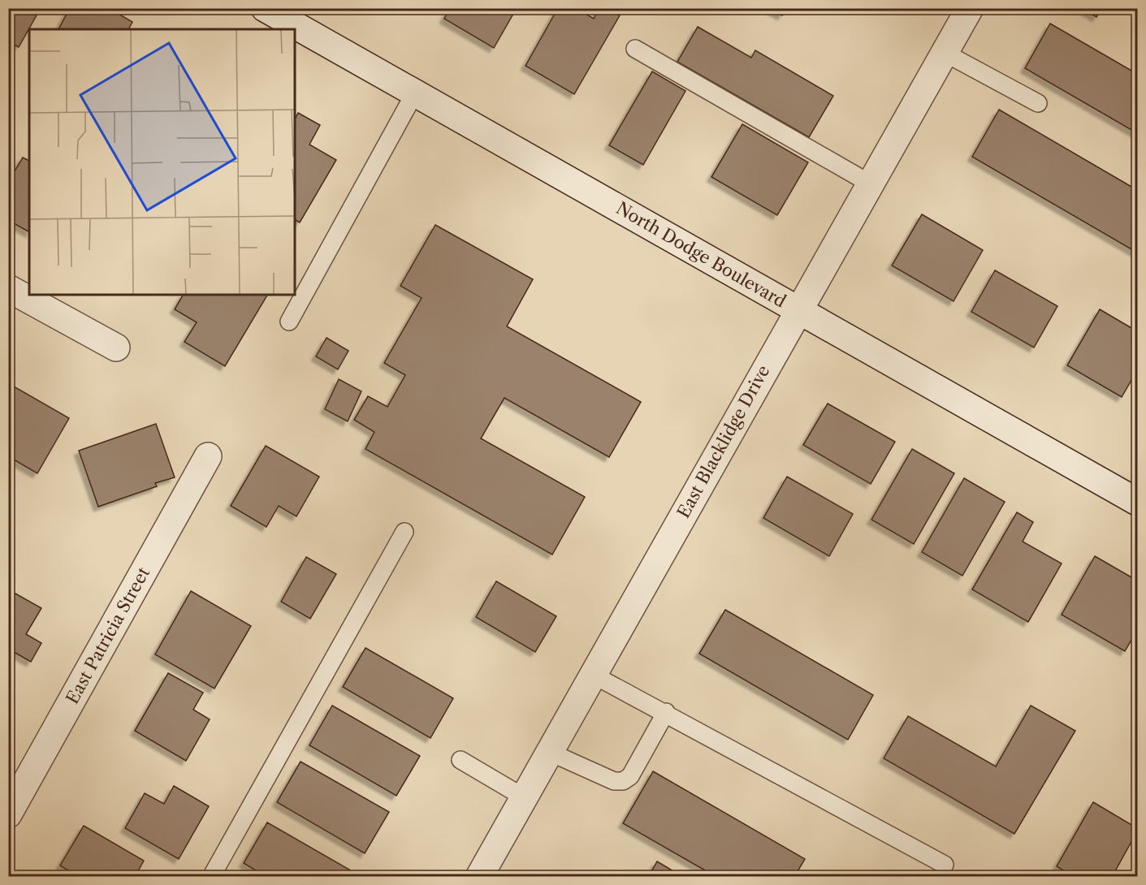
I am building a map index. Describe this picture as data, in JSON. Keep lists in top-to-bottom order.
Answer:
{
  "streets": {
    "street": ["North Dodge Boulevard", "East Blacklidge Drive", "East Patricia Street"]
  },
  "crossings": [
    ["North Dodge Boulevard", "East Blacklidge Drive"]
  ]
}
